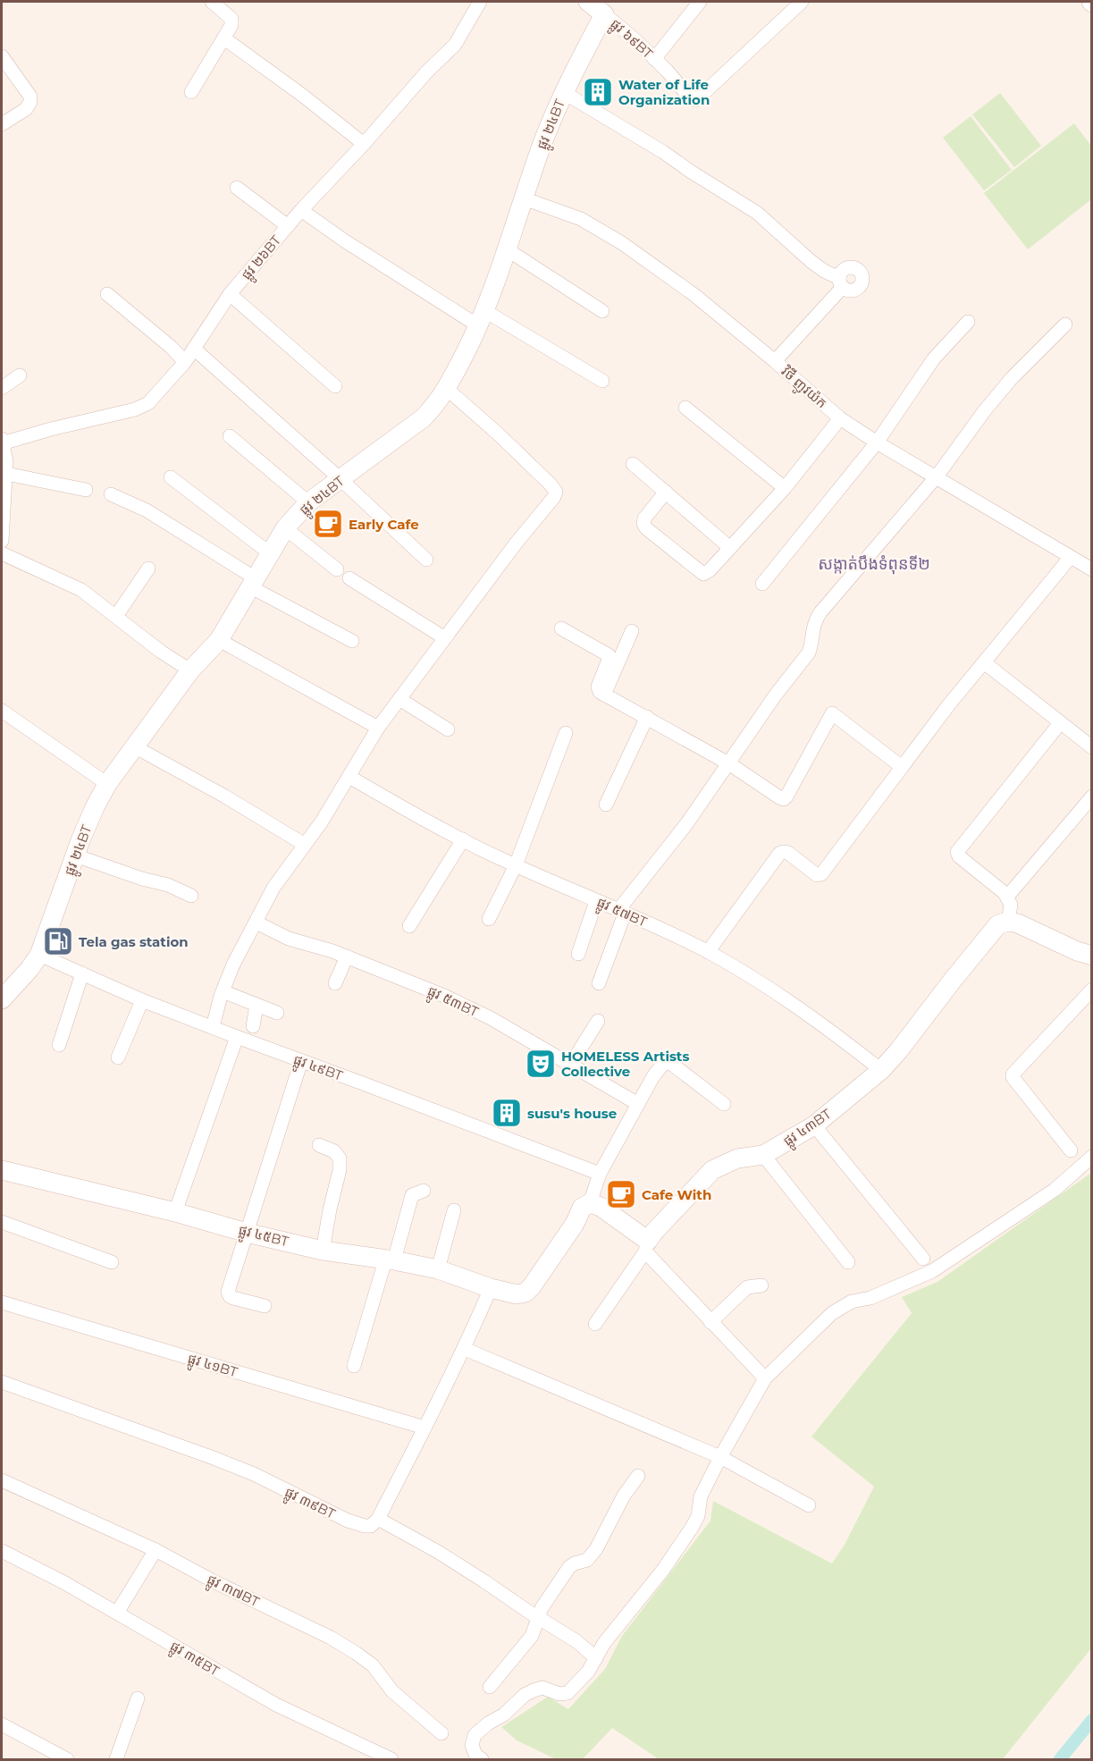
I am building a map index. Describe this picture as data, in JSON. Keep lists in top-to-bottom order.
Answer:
{
  "streets": {
    "street": [
      "ផ្លូវ ៦៩BT",
      "ផ្លូវ ២៤BT",
      "ផ្លូវ ២៦BT",
      "វិថី ញូវយ៉ក",
      "ផ្លូវ ៥៧BT",
      "ផ្លូវ ៥៣BT",
      "ផ្លូវ ៤៩BT",
      "ផ្លូវ ៤៣BT",
      "ផ្លូវ ៤៥BT",
      "ផ្លូវ ៤១BT",
      "ផ្លូវ ៣៩BT",
      "ផ្លូវ ៣៧BT",
      "ផ្លូវ ៣៥BT"
    ]
  },
  "crossings": [
    ["ផ្លូវ ៦៩BT", "ផ្លូវ ២៤BT"],
    ["ផ្លូវ ២៤BT", "វិថី ញូវយ៉ក"],
    ["ផ្លូវ ២៤BT", "ផ្លូវ ៤៩BT"],
    ["ផ្លូវ ៥៧BT", "ផ្លូវ ៤៣BT"]
  ],
  "districts": ["សង្កាត់បឹងទំពុនទី២"],
  "places": {
    "building": ["Water of Life Organization", "susu's house"],
    "cafe": ["Early Cafe", "Cafe With"],
    "fuel station": ["Tela gas station"],
    "theatre": ["HOMELESS Artists Collective"]
  }
}
